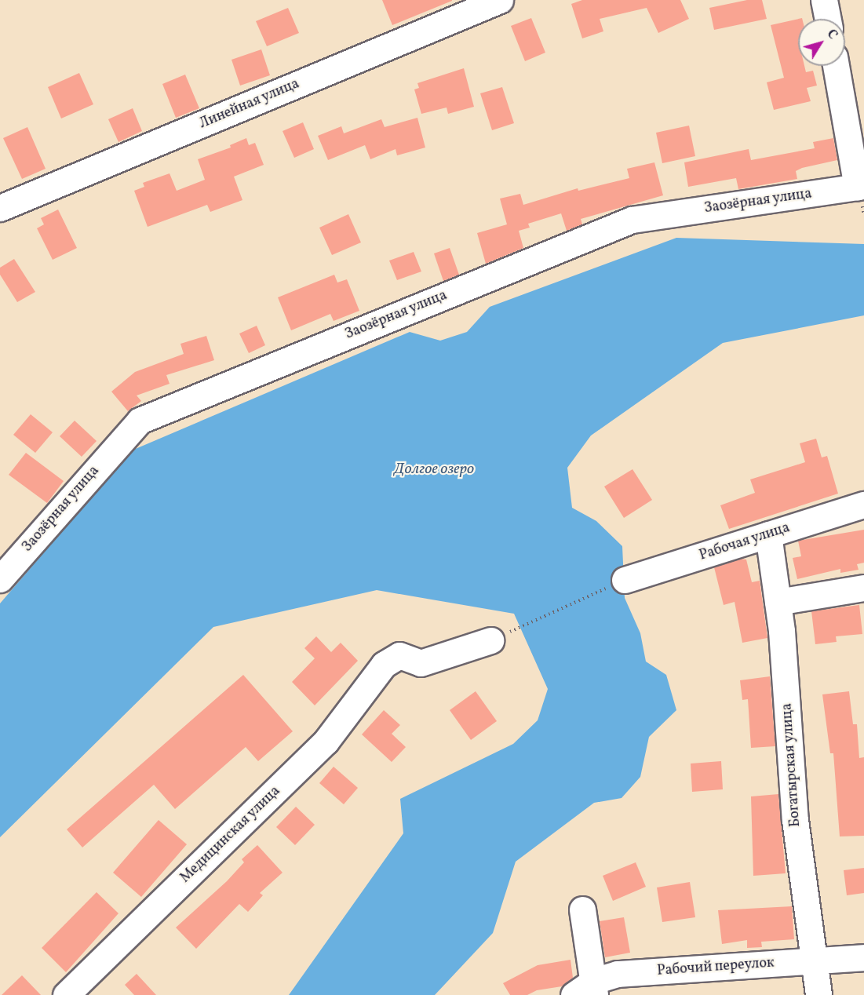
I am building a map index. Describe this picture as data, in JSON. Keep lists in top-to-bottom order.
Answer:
{
  "streets": {
    "street": [
      "Линейная улица",
      "Заозёрная улица",
      "Рабочая улица",
      "Богатырская улица",
      "Медицинская улица",
      "Рабочий переулок"
    ]
  },
  "crossings": [
    ["Рабочая улица", "Богатырская улица"],
    ["Богатырская улица", "Рабочий переулок"]
  ],
  "water": ["Долгое озеро"],
  "north": "top right"
}
